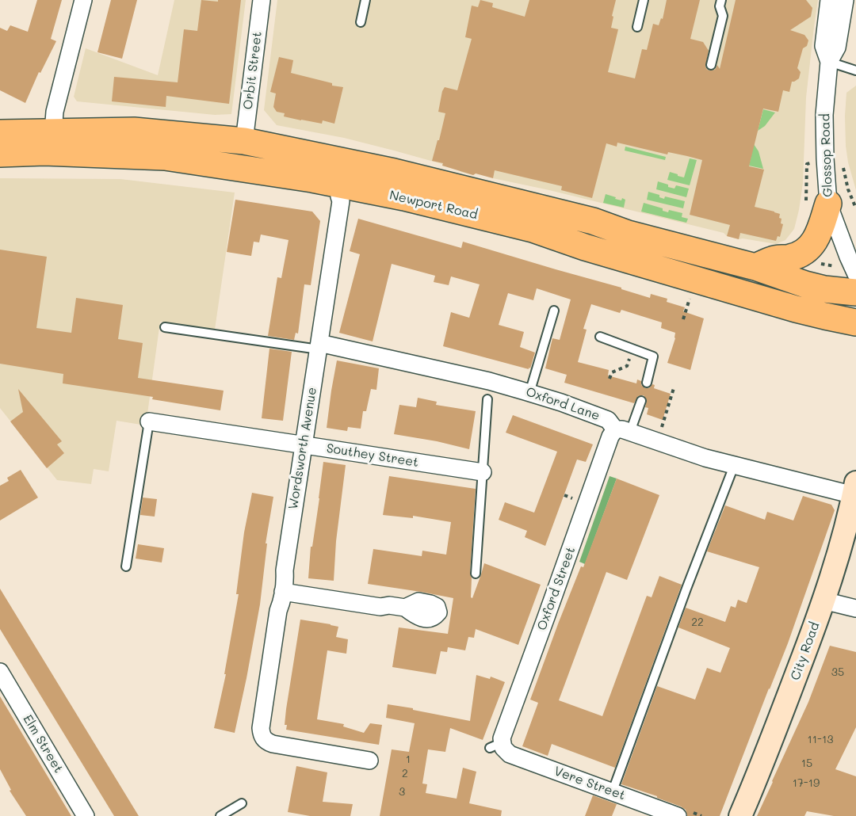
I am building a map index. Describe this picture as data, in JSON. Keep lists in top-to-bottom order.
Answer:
{
  "streets": {
    "main road": ["Newport Road", "City Road"],
    "street": [
      "Orbit Street",
      "Glossop Road",
      "Oxford Lane",
      "Wordsworth Avenue",
      "Southey Street",
      "Oxford Street",
      "Elm Street",
      "Vere Street"
    ]
  },
  "crossings": [
    ["Orbit Street", "Newport Road"],
    ["Glossop Road", "Newport Road"],
    ["Newport Road", "Wordsworth Avenue"],
    ["Oxford Lane", "Wordsworth Avenue"],
    ["Oxford Lane", "Oxford Street"],
    ["Oxford Lane", "City Road"],
    ["Wordsworth Avenue", "Southey Street"],
    ["Oxford Street", "Vere Street"]
  ],
  "house_numbers": [
    "22",
    "35",
    "11-13",
    "1",
    "15",
    "2",
    "17-19",
    "3"
  ]
}
